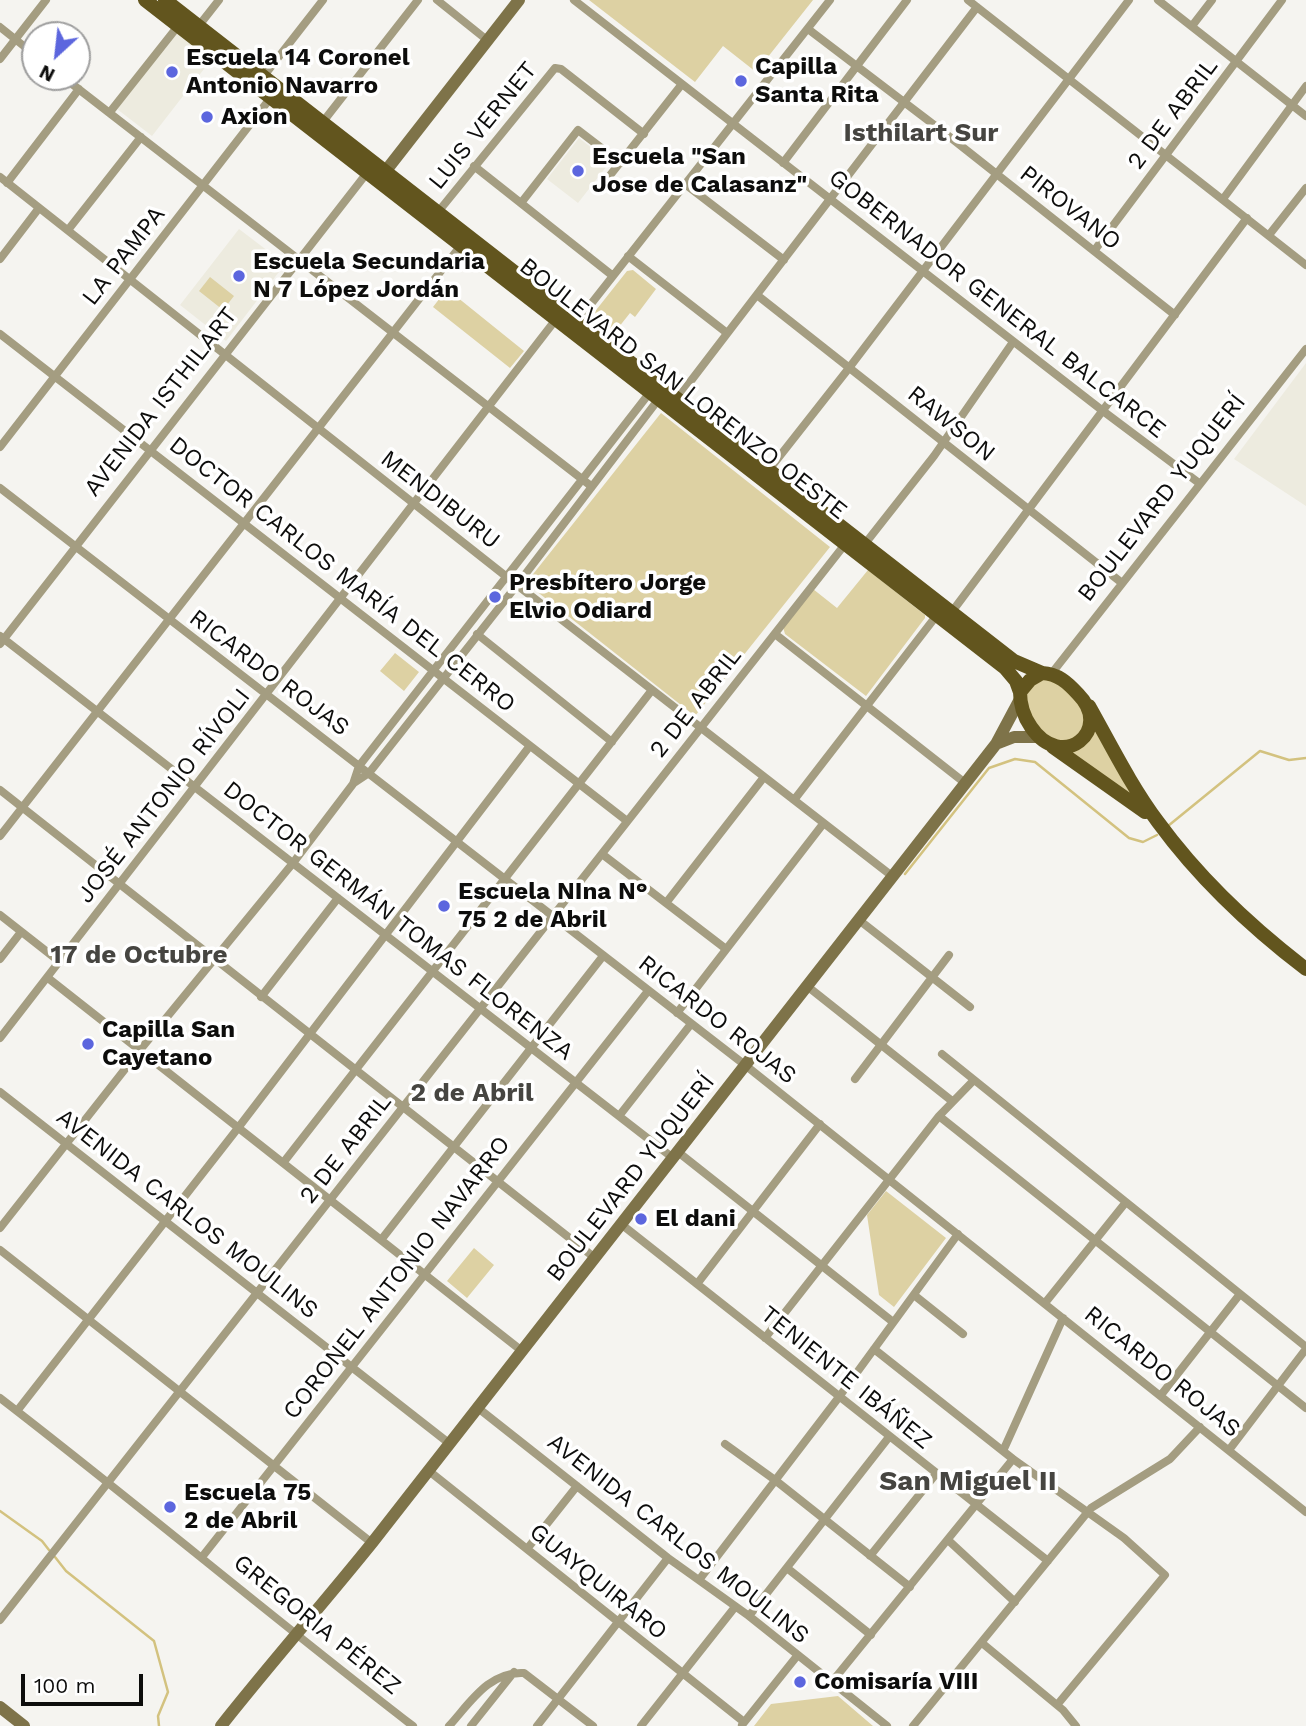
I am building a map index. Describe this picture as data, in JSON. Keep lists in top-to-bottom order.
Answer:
{
  "streets": {
    "main road": ["BOULEVARD SAN LORENZO OESTE", "BOULEVARD YUQUERÍ"],
    "street": [
      "2 DE ABRIL",
      "LUIS VERNET",
      "PIROVANO",
      "LA PAMPA",
      "GOBERNADOR GENERAL BALCARCE",
      "AVENIDA ISTHILART",
      "RAWSON",
      "MENDIBURU",
      "DOCTOR CARLOS MARÍA DEL CERRO",
      "RICARDO ROJAS",
      "JOSÉ ANTONIO RÍVOLI",
      "DOCTOR GERMÁN TOMAS FLORENZA",
      "AVENIDA CARLOS MOULINS",
      "CORONEL ANTONIO NAVARRO",
      "TENIENTE IBÁÑEZ",
      "GUAYQUIRARO",
      "GREGORIA PÉREZ"
    ]
  },
  "crossings": [
    ["2 DE ABRIL", "PIROVANO"],
    ["2 DE ABRIL", "GOBERNADOR GENERAL BALCARCE"],
    ["2 DE ABRIL", "BOULEVARD SAN LORENZO OESTE"],
    ["2 DE ABRIL", "RAWSON"],
    ["2 DE ABRIL", "MENDIBURU"],
    ["2 DE ABRIL", "DOCTOR CARLOS MARÍA DEL CERRO"],
    ["2 DE ABRIL", "RICARDO ROJAS"],
    ["2 DE ABRIL", "DOCTOR GERMÁN TOMAS FLORENZA"],
    ["2 DE ABRIL", "AVENIDA CARLOS MOULINS"],
    ["2 DE ABRIL", "GREGORIA PÉREZ"],
    ["LUIS VERNET", "BOULEVARD SAN LORENZO OESTE"],
    ["LA PAMPA", "BOULEVARD SAN LORENZO OESTE"],
    ["LA PAMPA", "MENDIBURU"],
    ["LA PAMPA", "DOCTOR CARLOS MARÍA DEL CERRO"],
    ["GOBERNADOR GENERAL BALCARCE", "BOULEVARD YUQUERÍ"],
    ["BOULEVARD SAN LORENZO OESTE", "AVENIDA ISTHILART"],
    ["BOULEVARD SAN LORENZO OESTE", "BOULEVARD YUQUERÍ"],
    ["BOULEVARD SAN LORENZO OESTE", "JOSÉ ANTONIO RÍVOLI"],
    ["AVENIDA ISTHILART", "MENDIBURU"],
    ["AVENIDA ISTHILART", "DOCTOR CARLOS MARÍA DEL CERRO"],
    ["AVENIDA ISTHILART", "RICARDO ROJAS"],
    ["AVENIDA ISTHILART", "DOCTOR GERMÁN TOMAS FLORENZA"],
    ["RAWSON", "BOULEVARD YUQUERÍ"],
    ["BOULEVARD YUQUERÍ", "MENDIBURU"],
    ["BOULEVARD YUQUERÍ", "RICARDO ROJAS"],
    ["BOULEVARD YUQUERÍ", "DOCTOR GERMÁN TOMAS FLORENZA"],
    ["BOULEVARD YUQUERÍ", "AVENIDA CARLOS MOULINS"],
    ["BOULEVARD YUQUERÍ", "TENIENTE IBÁÑEZ"],
    ["BOULEVARD YUQUERÍ", "GUAYQUIRARO"],
    ["BOULEVARD YUQUERÍ", "GREGORIA PÉREZ"],
    ["MENDIBURU", "JOSÉ ANTONIO RÍVOLI"],
    ["DOCTOR CARLOS MARÍA DEL CERRO", "JOSÉ ANTONIO RÍVOLI"],
    ["RICARDO ROJAS", "JOSÉ ANTONIO RÍVOLI"],
    ["RICARDO ROJAS", "CORONEL ANTONIO NAVARRO"],
    ["JOSÉ ANTONIO RÍVOLI", "DOCTOR GERMÁN TOMAS FLORENZA"],
    ["DOCTOR GERMÁN TOMAS FLORENZA", "CORONEL ANTONIO NAVARRO"],
    ["AVENIDA CARLOS MOULINS", "CORONEL ANTONIO NAVARRO"],
    ["CORONEL ANTONIO NAVARRO", "GREGORIA PÉREZ"]
  ],
  "districts": [
    "Isthilart Sur",
    "17 de Octubre",
    "2 de Abril",
    "San Miguel II"
  ],
  "places": [
    "Escuela 14 Coronel Antonio Navarro",
    "Capilla Santa Rita",
    "Axion",
    "Escuela \"San Jose de Calasanz\"",
    "Escuela Secundaria N 7 López Jordán",
    "Presbítero Jorge Elvio Odiard",
    "Escuela NIna N° 75 2 de Abril",
    "Capilla San Cayetano",
    "El dani",
    "Escuela 75 2 de Abril",
    "Comisaría VIII"
  ],
  "scale_bar": "100 m",
  "north": "bottom left"
}
